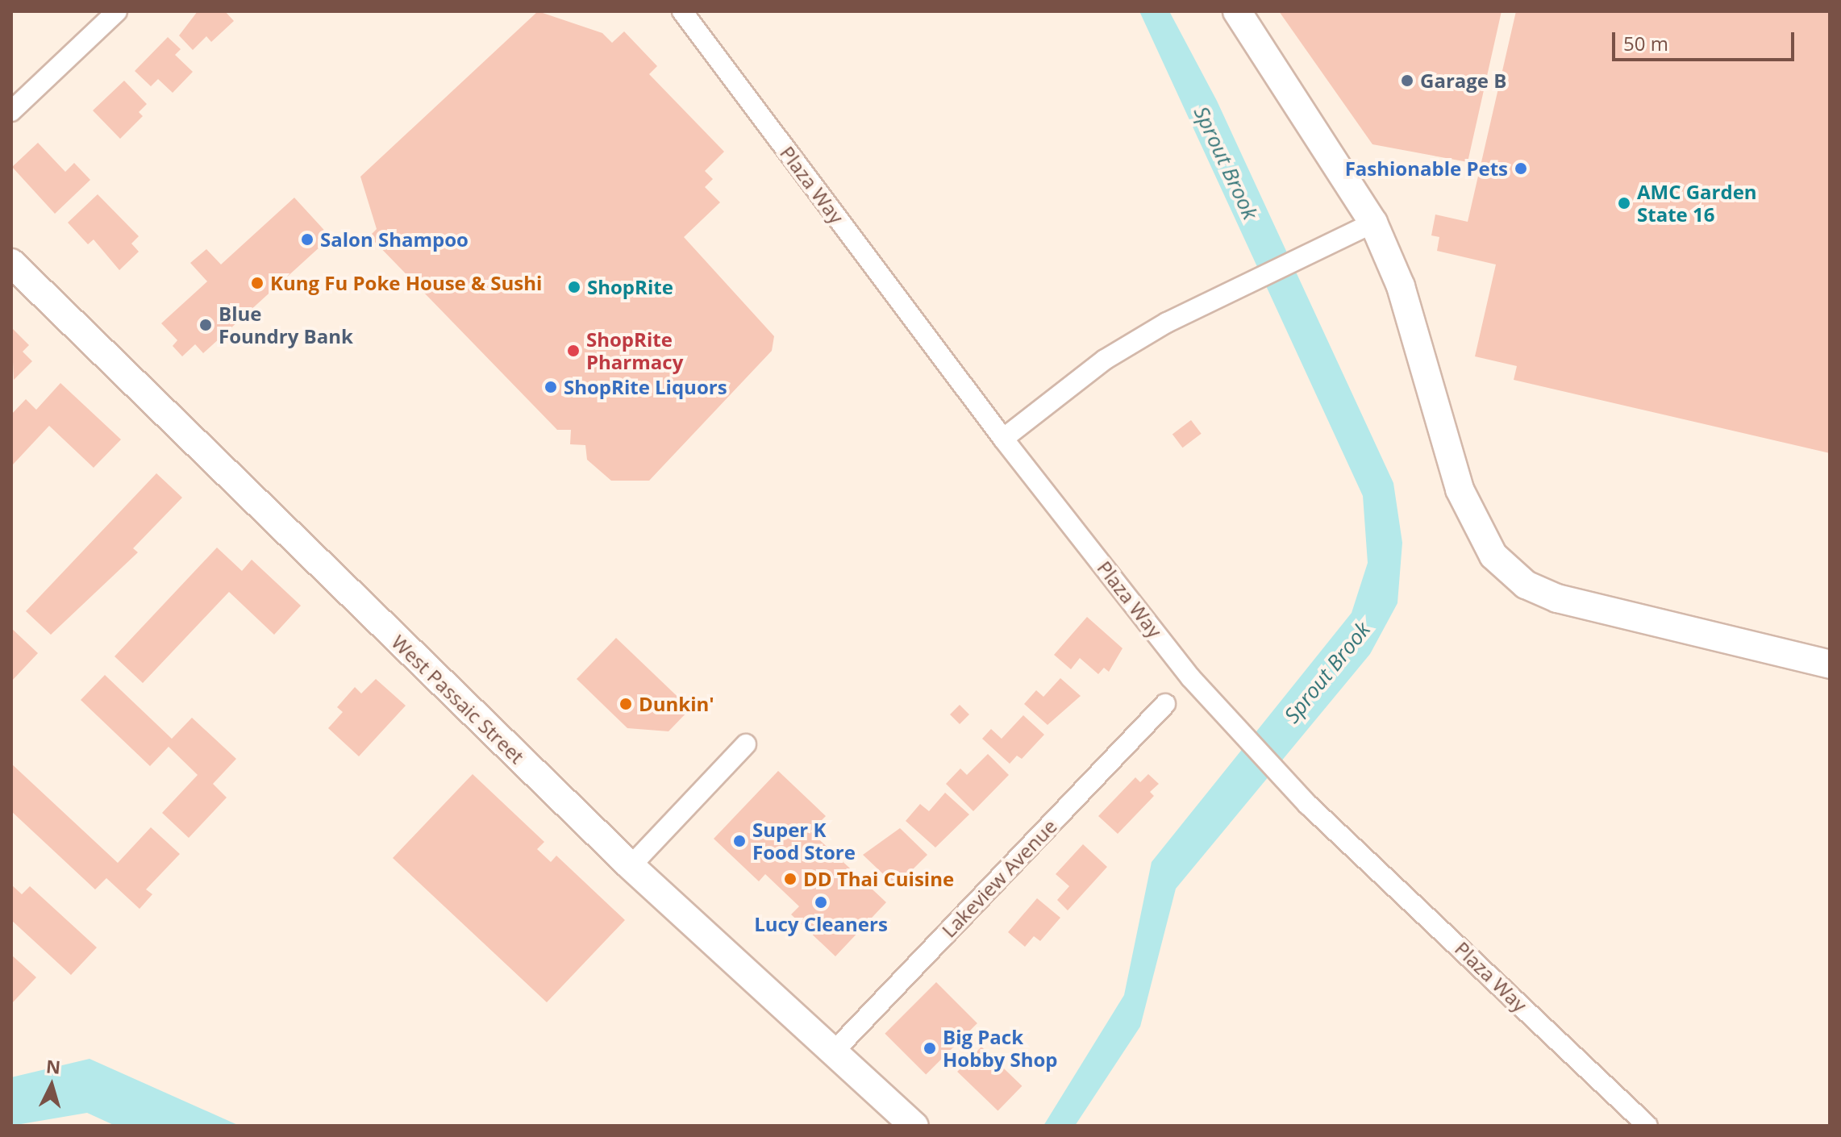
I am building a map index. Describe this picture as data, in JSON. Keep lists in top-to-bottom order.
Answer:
{
  "streets": {
    "main road": ["West Passaic Street"],
    "street": ["Plaza Way", "Lakeview Avenue"]
  },
  "crossings": [
    ["West Passaic Street", "Lakeview Avenue"]
  ],
  "water": ["Sprout Brook"],
  "places": [
    "Garage B",
    "Fashionable Pets",
    "AMC Garden State 16",
    "Salon Shampoo",
    "Kung Fu Poke House & Sushi",
    "ShopRite",
    "Blue Foundry Bank",
    "ShopRite Pharmacy",
    "ShopRite Liquors",
    "Dunkin'",
    "Super K Food Store",
    "DD Thai Cuisine",
    "Lucy Cleaners",
    "Big Pack Hobby Shop"
  ],
  "scale_bar": "50 m",
  "north": "top"
}
